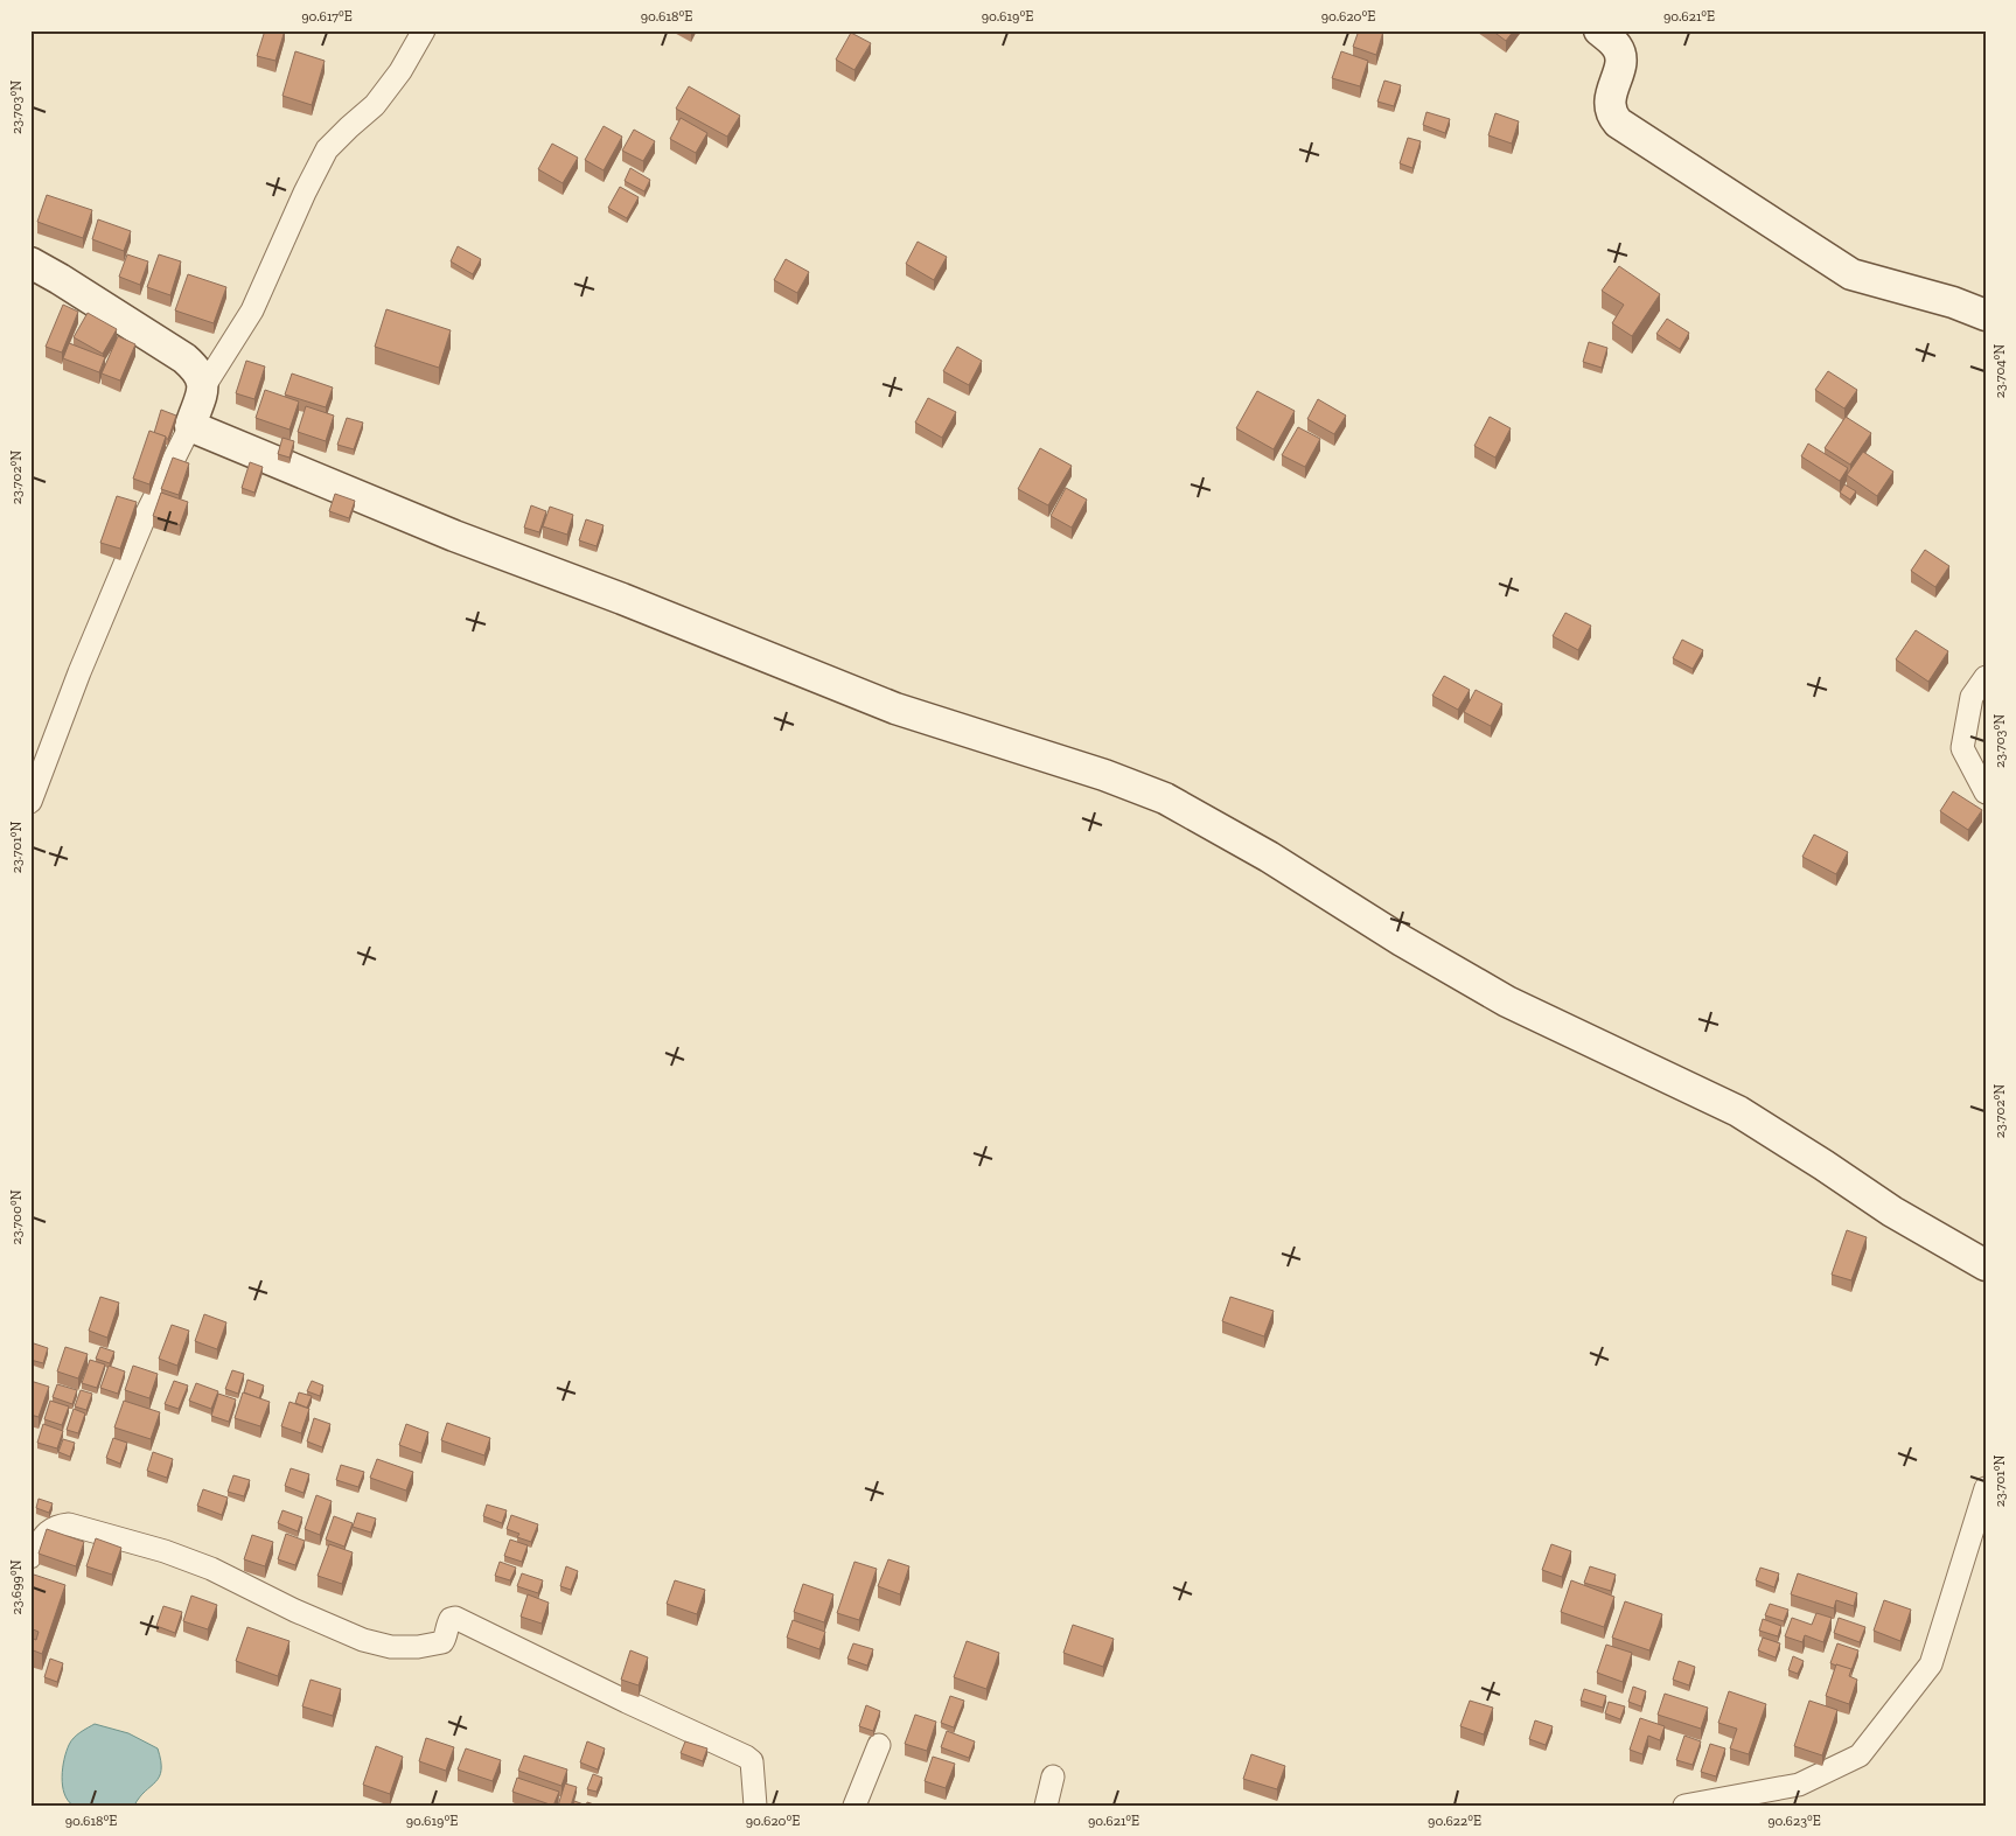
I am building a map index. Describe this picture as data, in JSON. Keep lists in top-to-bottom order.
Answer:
{
  "coordinates": [
    "90.617°E",
    "90.618°E",
    "90.619°E",
    "90.620°E",
    "90.621°E",
    "23.703°N",
    "23.704°N",
    "23.702°N",
    "23.701°N",
    "23.700°N",
    "23.699°N",
    "90.622°E",
    "90.623°E"
  ]
}
